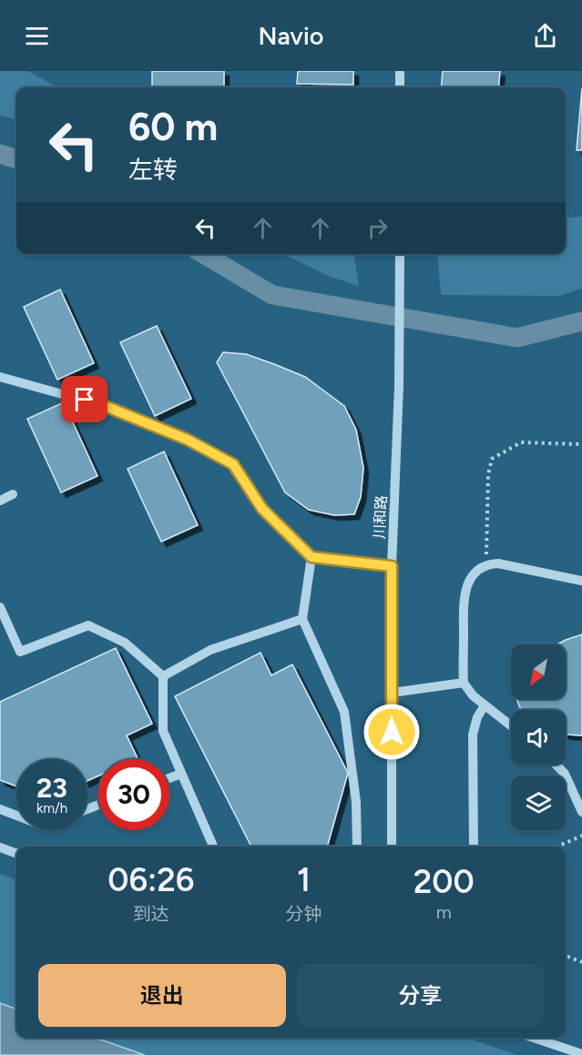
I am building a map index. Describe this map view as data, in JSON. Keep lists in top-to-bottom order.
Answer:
{
  "streets": {
    "street": ["川和路"]
  },
  "north": "bottom left",
  "page": {
    "header": "Navio",
    "turn": ["60 m", "左转"],
    "speed": "23 km/h",
    "limit": "30",
    "eta": [
      "06:26",
      "到达",
      "1",
      "分钟",
      "200",
      "m"
    ],
    "buttons": ["退出", "分享"]
  }
}
